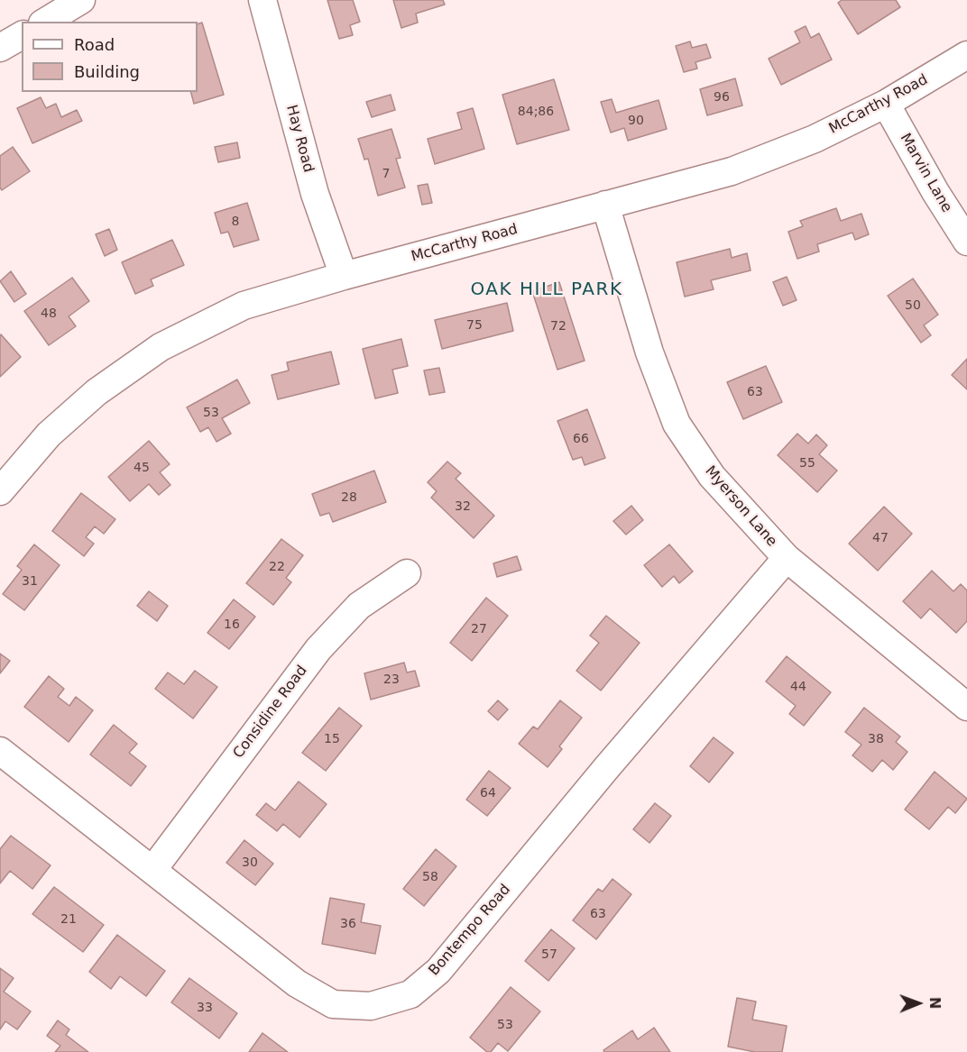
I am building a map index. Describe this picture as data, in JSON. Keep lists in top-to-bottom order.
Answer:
{
  "streets": {
    "street": [
      "McCarthy Road",
      "Hay Road",
      "Marvin Lane",
      "Myerson Lane",
      "Considine Road",
      "Bontempo Road"
    ]
  },
  "crossings": [
    ["McCarthy Road", "Hay Road"],
    ["McCarthy Road", "Marvin Lane"],
    ["McCarthy Road", "Myerson Lane"],
    ["Myerson Lane", "Bontempo Road"],
    ["Considine Road", "Bontempo Road"]
  ],
  "districts": ["OAK HILL PARK"],
  "house_numbers": [
    "96",
    "84;86",
    "90",
    "7",
    "8",
    "50",
    "48",
    "75",
    "72",
    "63",
    "53",
    "66",
    "55",
    "45",
    "28",
    "32",
    "47",
    "22",
    "31",
    "16",
    "27",
    "23",
    "44",
    "15",
    "38",
    "64",
    "30",
    "58",
    "63",
    "21",
    "36",
    "57",
    "33",
    "53"
  ],
  "legend": ["Road", "Building"],
  "north": "right"
}
